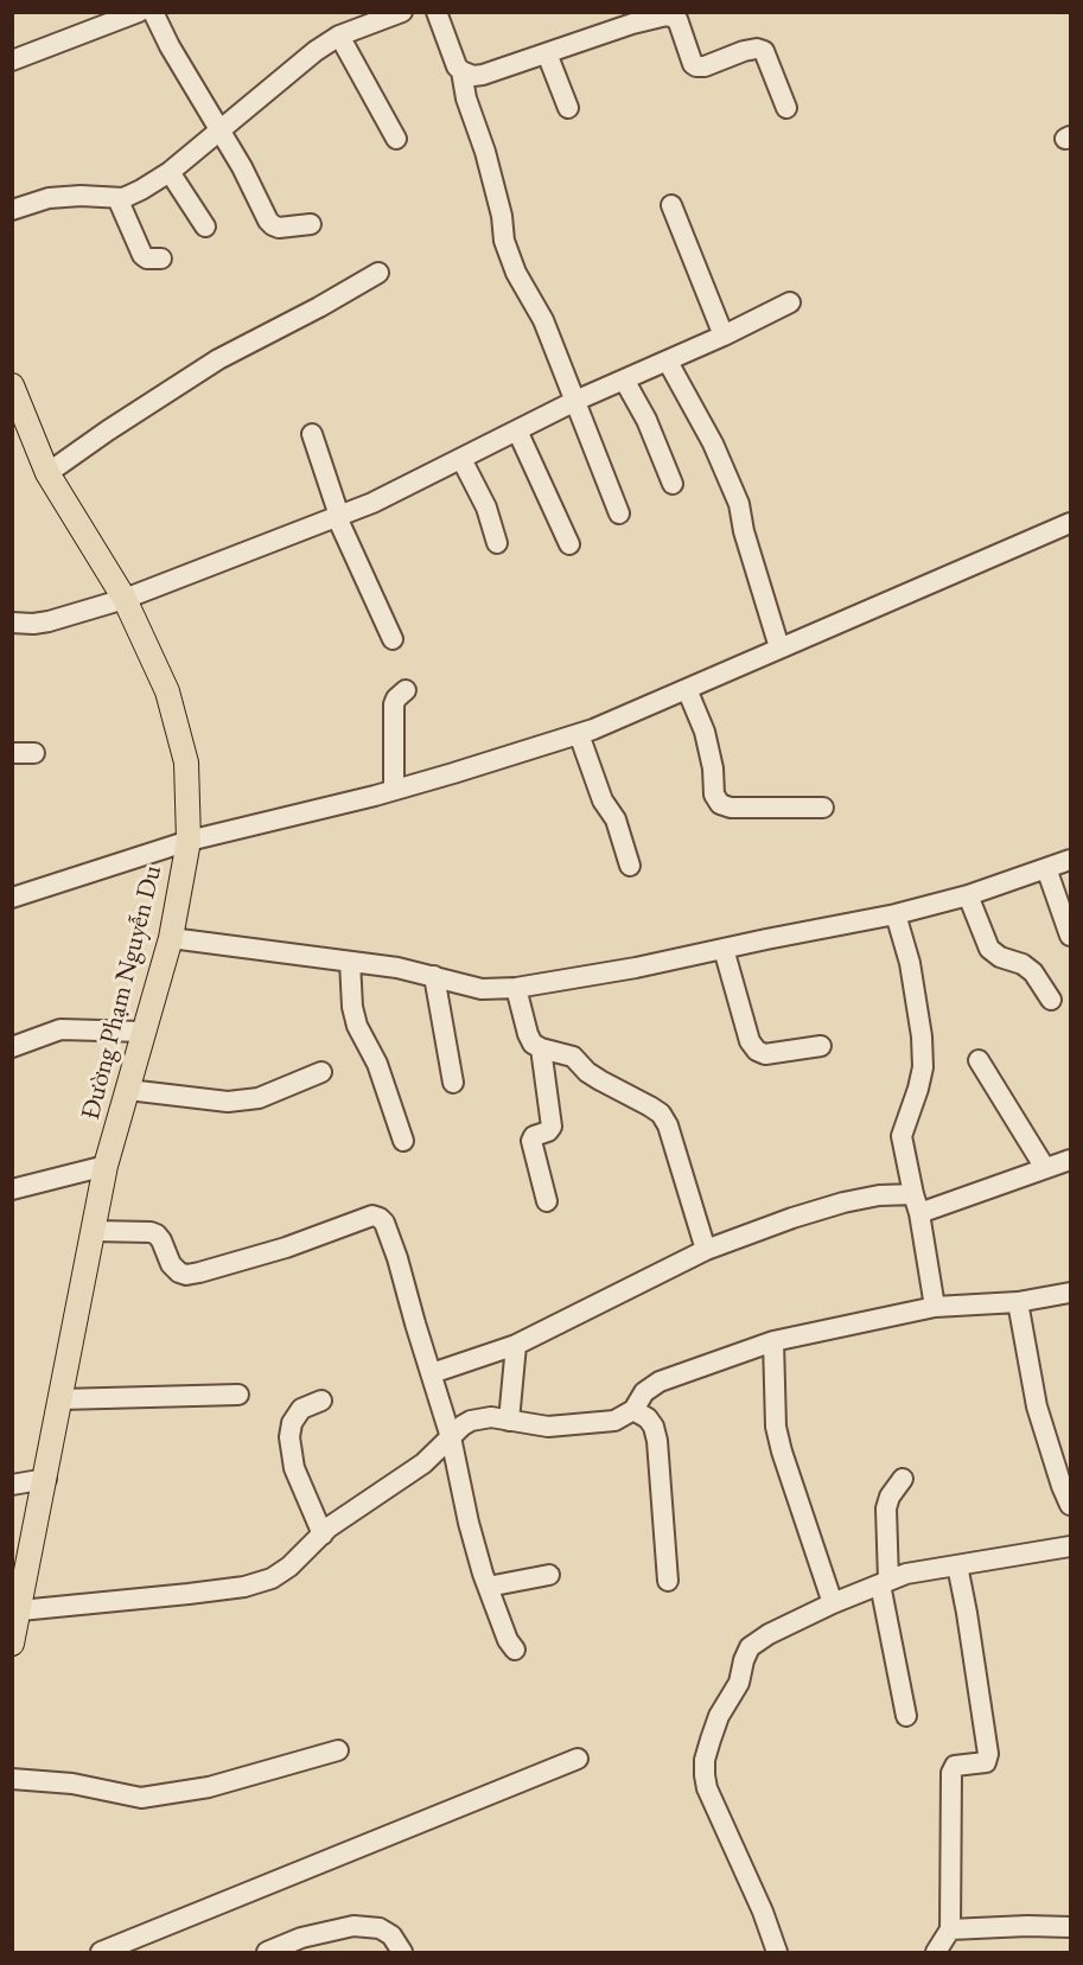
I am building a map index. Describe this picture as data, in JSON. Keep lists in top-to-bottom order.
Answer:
{
  "streets": {
    "main road": ["Đường Phạm Nguyễn Du"]
  }
}
